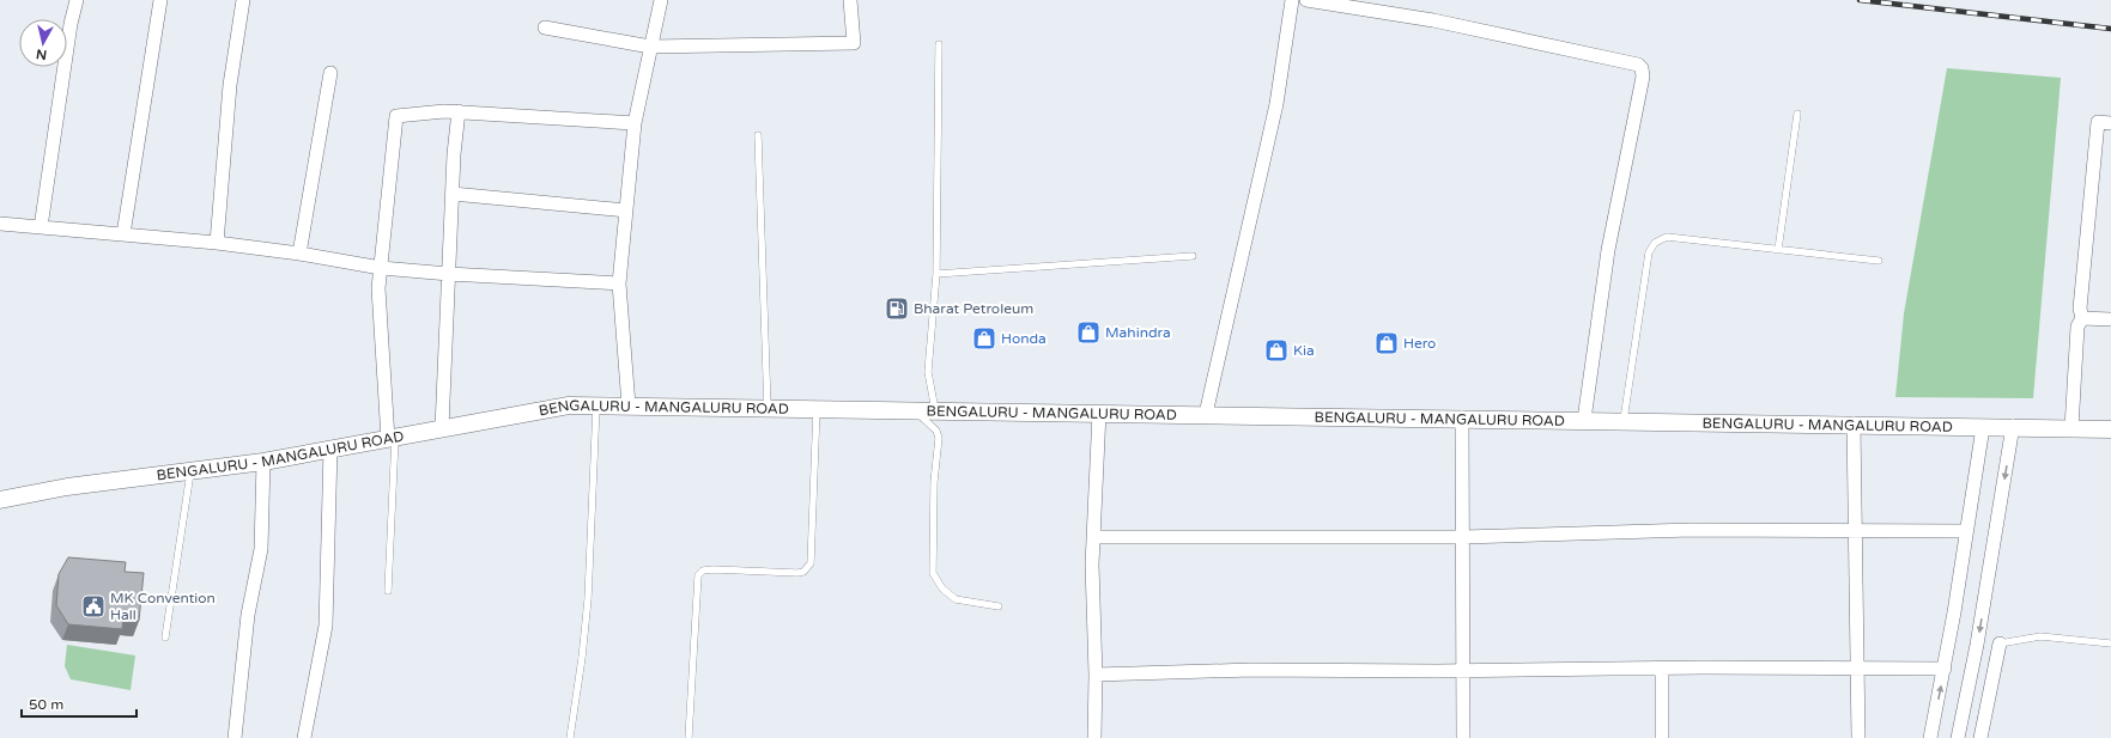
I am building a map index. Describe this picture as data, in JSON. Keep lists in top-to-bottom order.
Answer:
{
  "streets": {
    "street": ["BENGALURU - MANGALURU ROAD"]
  },
  "places": {
    "fuel station": ["Bharat Petroleum"],
    "shop": [
      "Mahindra",
      "Honda",
      "Hero",
      "Kia"
    ],
    "public building": ["MK Convention Hall"]
  },
  "scale_bar": "50 m",
  "north": "bottom"
}
